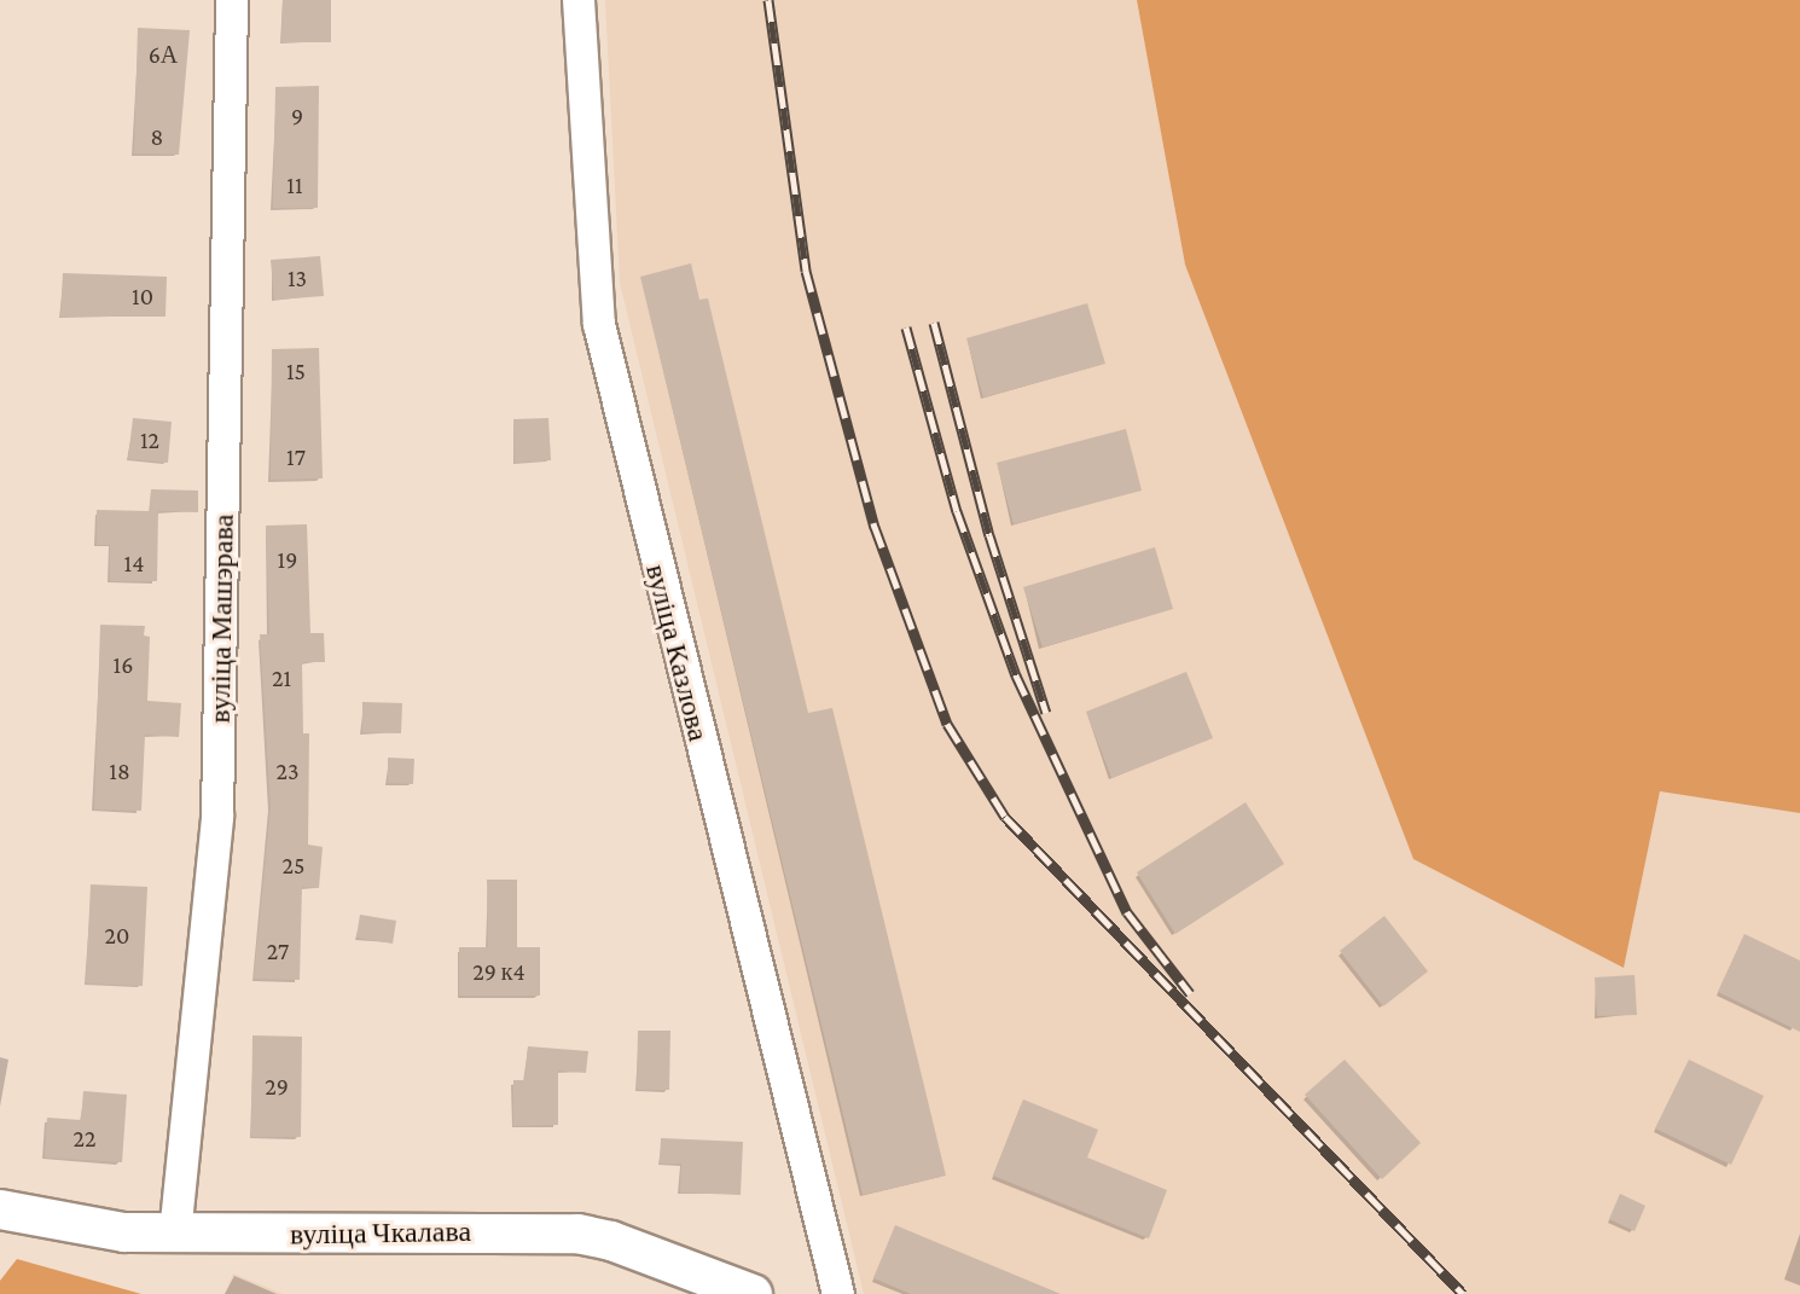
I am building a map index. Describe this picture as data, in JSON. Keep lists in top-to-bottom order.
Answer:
{
  "streets": {
    "street": ["вуліца Машэрава", "вуліца Казлова", "вуліца Чкалава"]
  },
  "crossings": [
    ["вуліца Машэрава", "вуліца Чкалава"]
  ],
  "house_numbers": [
    "6А",
    "9",
    "8",
    "11",
    "13",
    "10",
    "15",
    "12",
    "17",
    "19",
    "14",
    "16",
    "21",
    "18",
    "23",
    "25",
    "20",
    "27",
    "29 к4",
    "29",
    "22"
  ]
}
